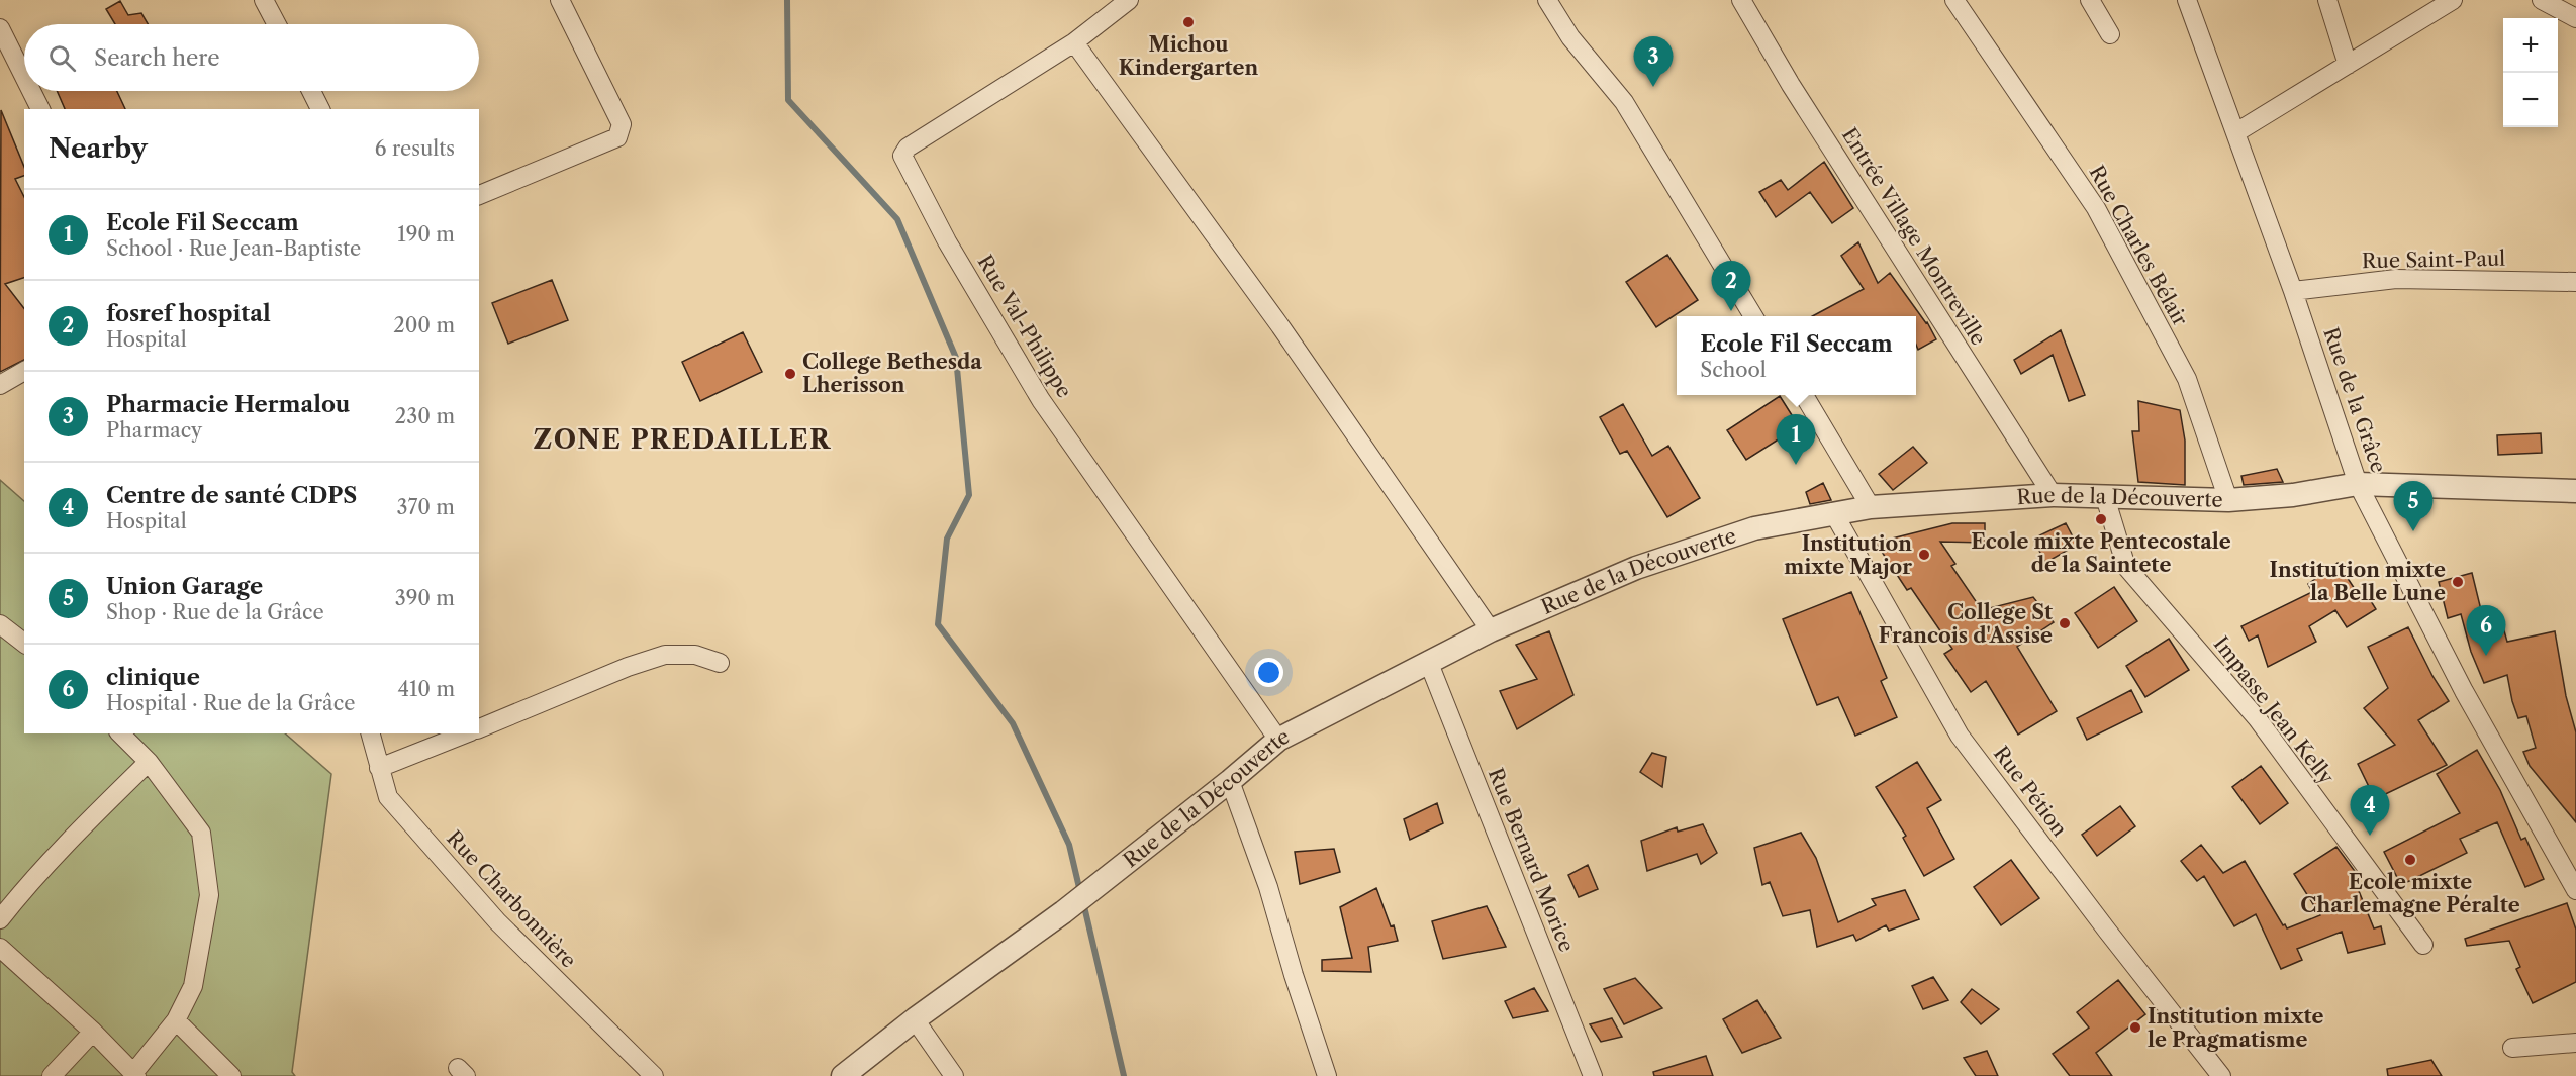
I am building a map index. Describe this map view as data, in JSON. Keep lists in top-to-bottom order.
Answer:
{
  "streets": {
    "street": [
      "Entrée Village Montreville",
      "Rue Charles Bélair",
      "Rue Saint-Paul",
      "Rue Val-Philippe",
      "Rue de la Grâce",
      "Rue de la Découverte",
      "Impasse Jean Kelly",
      "Rue Pétion",
      "Rue Bernard Morice",
      "Rue Charbonnière"
    ]
  },
  "crossings": [
    ["Entrée Village Montreville", "Rue de la Découverte"],
    ["Rue Charles Bélair", "Rue de la Découverte"],
    ["Rue Saint-Paul", "Rue de la Grâce"],
    ["Rue Val-Philippe", "Rue de la Découverte"],
    ["Rue de la Grâce", "Rue de la Découverte"],
    ["Rue de la Découverte", "Impasse Jean Kelly"],
    ["Rue de la Découverte", "Rue Pétion"],
    ["Rue de la Découverte", "Rue Bernard Morice"]
  ],
  "districts": ["ZONE PREDAILLER"],
  "places": [
    "Michou Kindergarten",
    "College Bethesda Lherisson",
    "Ecole mixte Pentecostale de la Saintete",
    "Institution mixte Major",
    "Institution mixte la Belle Lune",
    "College St Francois d'Assise",
    "Ecole mixte Charlemagne Péralte",
    "Institution mixte le Pragmatisme"
  ],
  "page": {
    "map_buttons": ["+", "−"],
    "search": "Search here",
    "pins": [
      "3",
      "2",
      "1",
      "5",
      "6",
      "4"
    ],
    "heading": ["Nearby", "6 results"],
    "list": [
      {
        "mark": "1",
        "name": "Ecole Fil Seccam",
        "note": "School · Rue Jean-Baptiste",
        "value": "190 m"
      },
      {
        "mark": "2",
        "name": "fosref hospital",
        "note": "Hospital",
        "value": "200 m"
      },
      {
        "mark": "3",
        "name": "Pharmacie Hermalou",
        "note": "Pharmacy",
        "value": "230 m"
      },
      {
        "mark": "4",
        "name": "Centre de santé CDPS",
        "note": "Hospital",
        "value": "370 m"
      },
      {
        "mark": "5",
        "name": "Union Garage",
        "note": "Shop · Rue de la Grâce",
        "value": "390 m"
      },
      {
        "mark": "6",
        "name": "clinique",
        "note": "Hospital · Rue de la Grâce",
        "value": "410 m"
      }
    ],
    "popup": ["Ecole Fil Seccam", "School"]
  }
}
